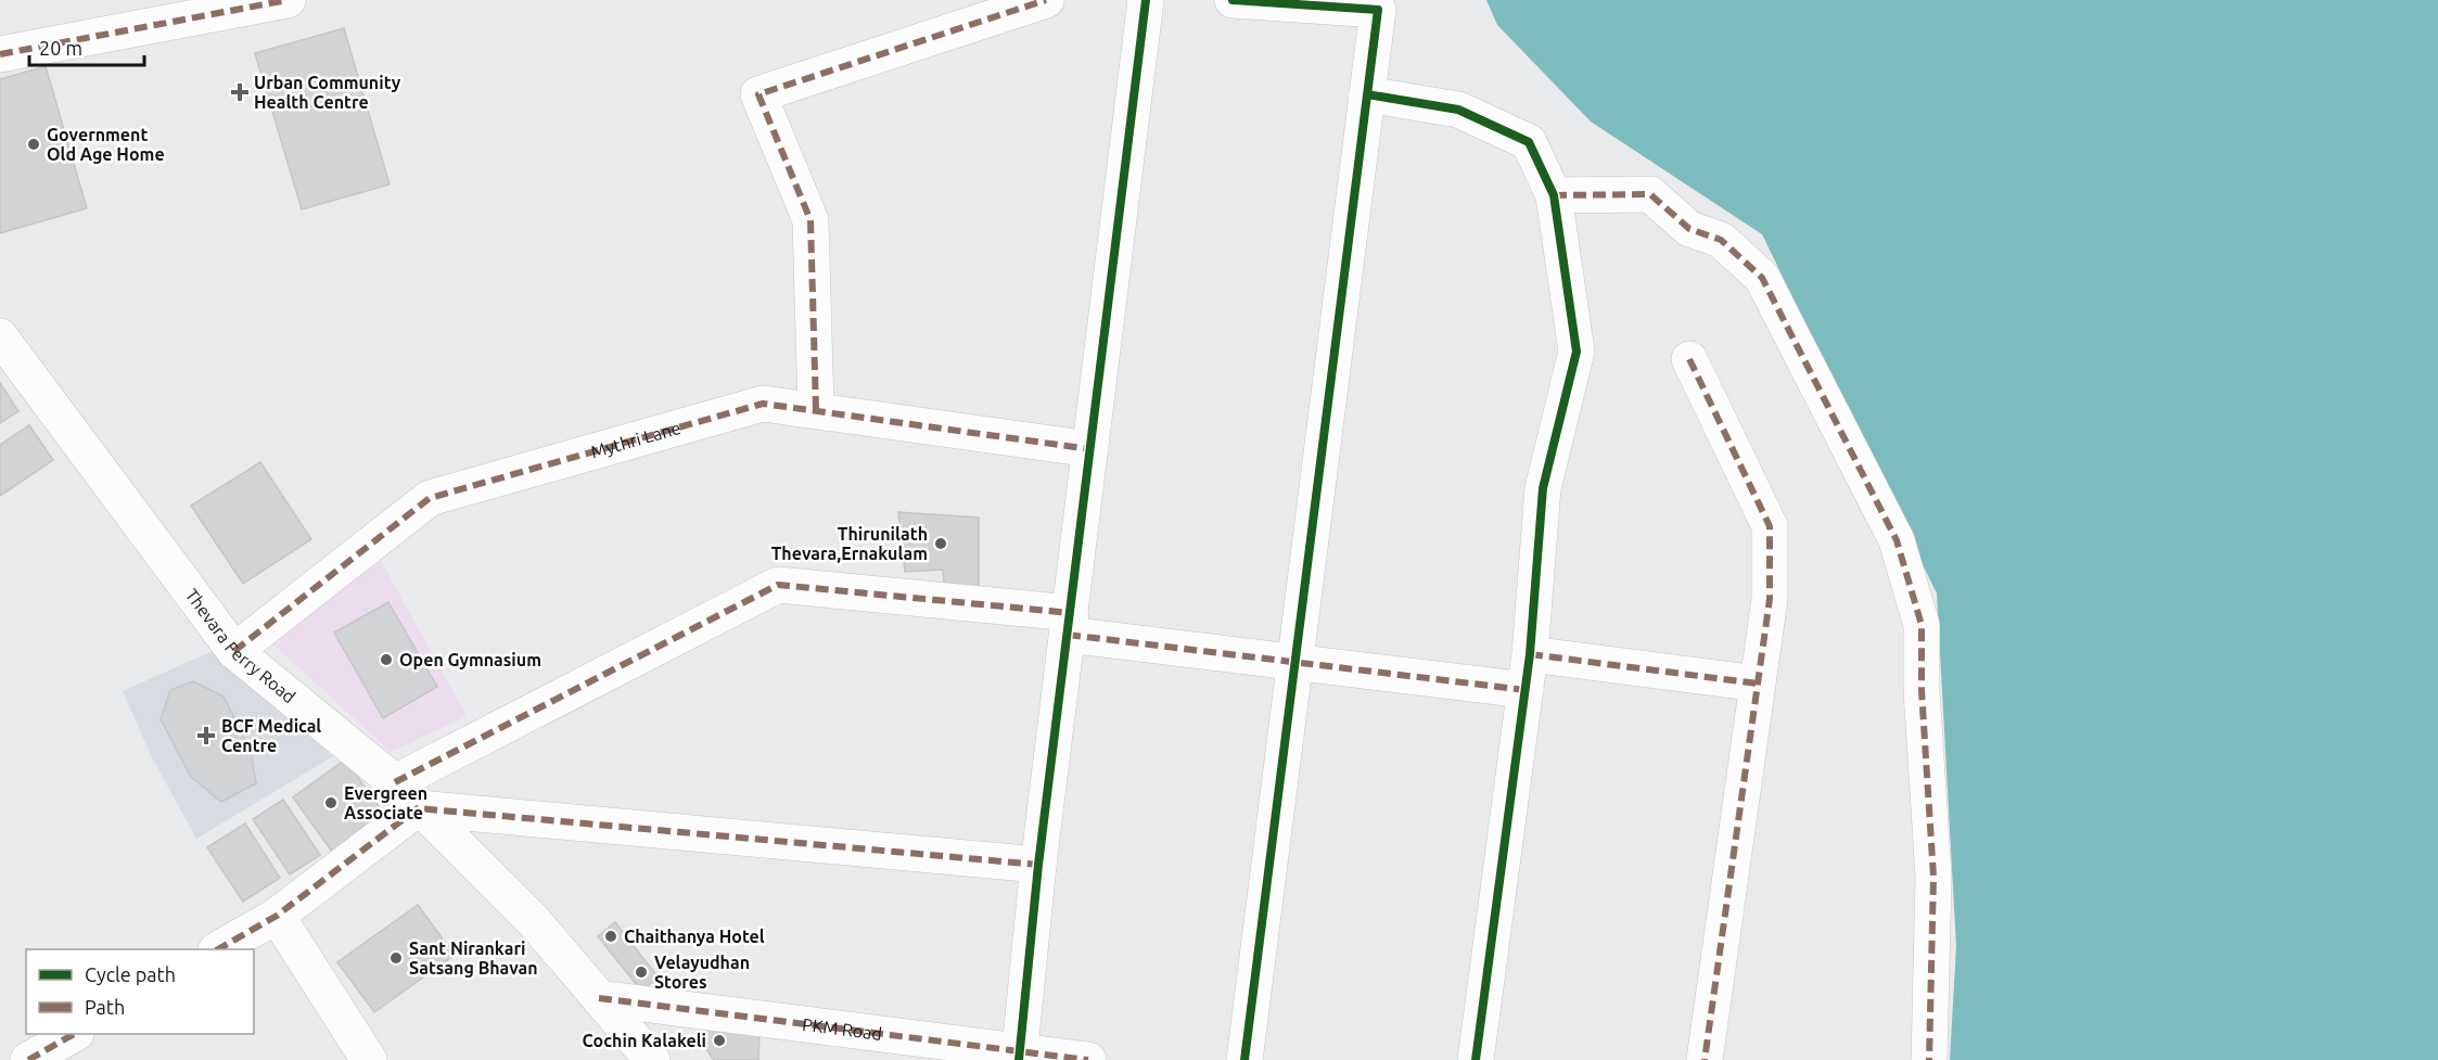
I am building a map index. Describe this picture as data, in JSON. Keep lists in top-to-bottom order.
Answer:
{
  "streets": {
    "street": ["Mythri Lane", "Thevara Ferry Road", "PKM Road"]
  },
  "crossings": [
    ["Mythri Lane", "Thevara Ferry Road"],
    ["Thevara Ferry Road", "PKM Road"]
  ],
  "places": {
    "health": ["Urban Community Health Centre", "BCF Medical Centre"],
    "other": [
      "Government Old Age Home",
      "Thirunilath Thevara,Ernakulam",
      "Open Gymnasium",
      "Evergreen Associate",
      "Chaithanya Hotel",
      "Sant Nirankari Satsang Bhavan",
      "Velayudhan Stores",
      "Cochin Kalakeli"
    ]
  },
  "legend": ["Cycle path", "Path"],
  "scale_bar": "20 m"
}
